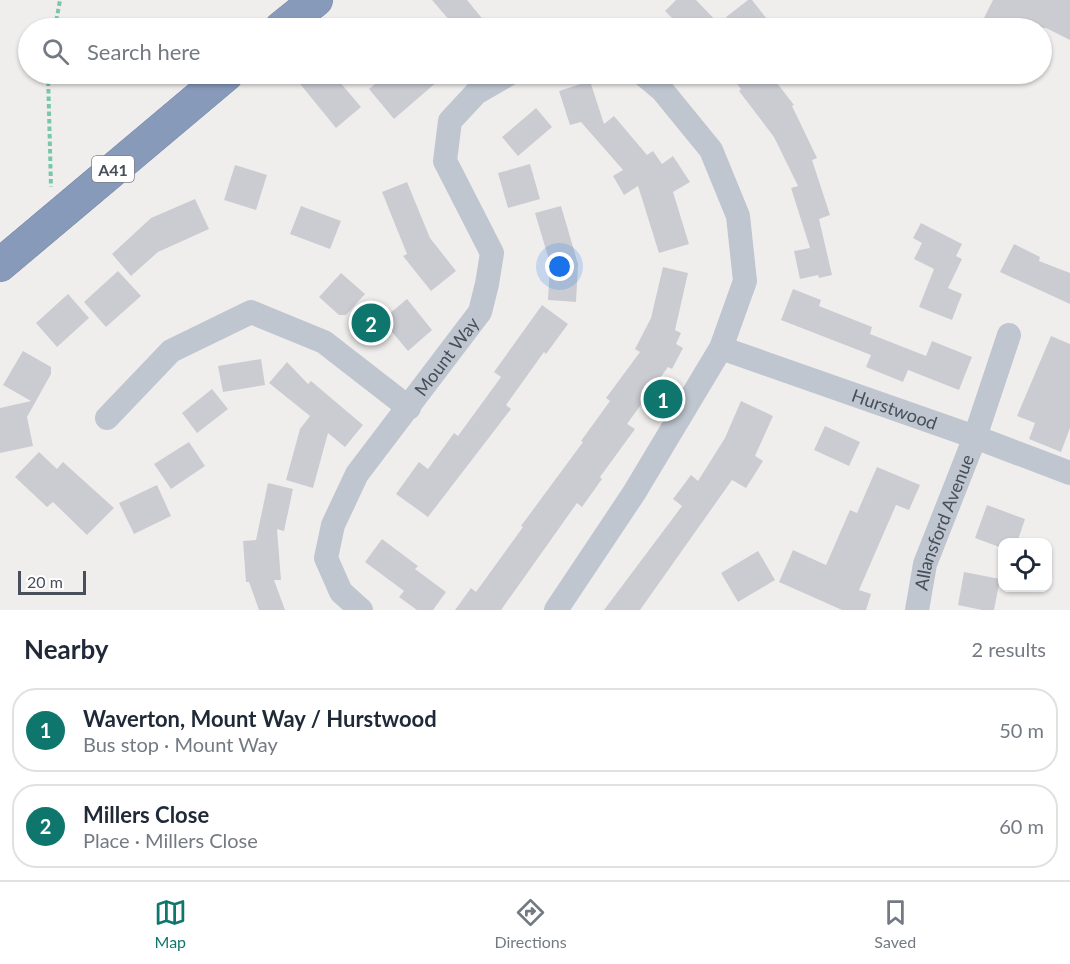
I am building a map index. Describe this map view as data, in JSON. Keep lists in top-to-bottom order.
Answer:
{
  "streets": {
    "highway": ["A41"],
    "street": ["Mount Way", "Hurstwood", "Allansford Avenue"]
  },
  "crossings": [
    ["Hurstwood", "Allansford Avenue"]
  ],
  "scale_bar": "20 m",
  "page": {
    "search": "Search here",
    "pins": ["2", "1"],
    "scale": "20 m",
    "heading": ["Nearby", "2 results"],
    "list": [
      {
        "mark": "1",
        "name": "Waverton, Mount Way / Hurstwood",
        "note": "Bus stop · Mount Way",
        "value": "50 m"
      },
      {
        "mark": "2",
        "name": "Millers Close",
        "note": "Place · Millers Close",
        "value": "60 m"
      }
    ],
    "nav": ["Map", "Directions", "Saved"]
  }
}
